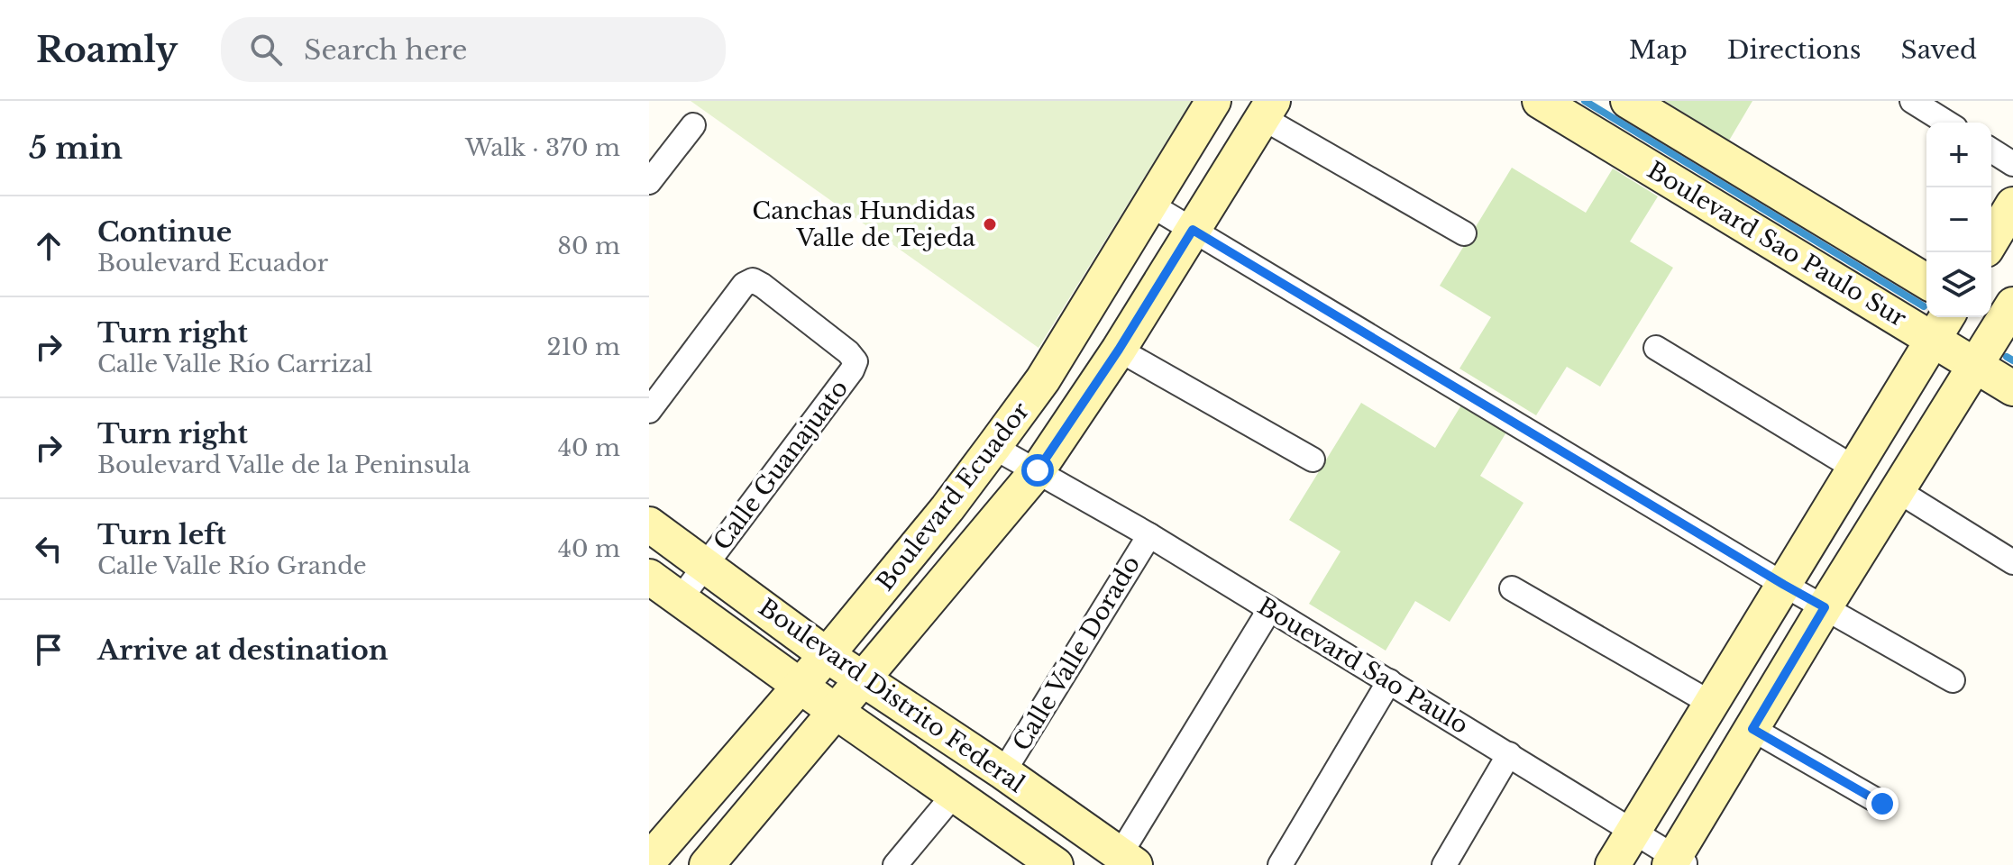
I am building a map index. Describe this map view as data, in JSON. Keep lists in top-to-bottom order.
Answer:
{
  "streets": {
    "street": [
      "Boulevard Sao Paulo Sur",
      "Calle Guanajuato",
      "Boulevard Ecuador",
      "Calle Valle Dorado",
      "Bouevard Sao Paulo",
      "Boulevard Distrito Federal"
    ]
  },
  "crossings": [
    ["Calle Guanajuato", "Boulevard Distrito Federal"],
    ["Boulevard Ecuador", "Bouevard Sao Paulo"],
    ["Boulevard Ecuador", "Boulevard Distrito Federal"],
    ["Calle Valle Dorado", "Bouevard Sao Paulo"],
    ["Calle Valle Dorado", "Boulevard Distrito Federal"]
  ],
  "places": ["Canchas Hundidas Valle de Tejeda"],
  "page": {
    "header": "Roamly",
    "search": "Search here",
    "nav": ["Map", "Directions", "Saved"],
    "heading": ["5 min", "Walk · 370 m"],
    "map_buttons": ["+", "−"],
    "list": [
      ["Continue", "Boulevard Ecuador", "80 m"],
      ["Turn right", "Calle Valle Río Carrizal", "210 m"],
      ["Turn right", "Boulevard Valle de la Peninsula", "40 m"],
      ["Turn left", "Calle Valle Río Grande", "40 m"],
      "Arrive at destination"
    ]
  }
}
